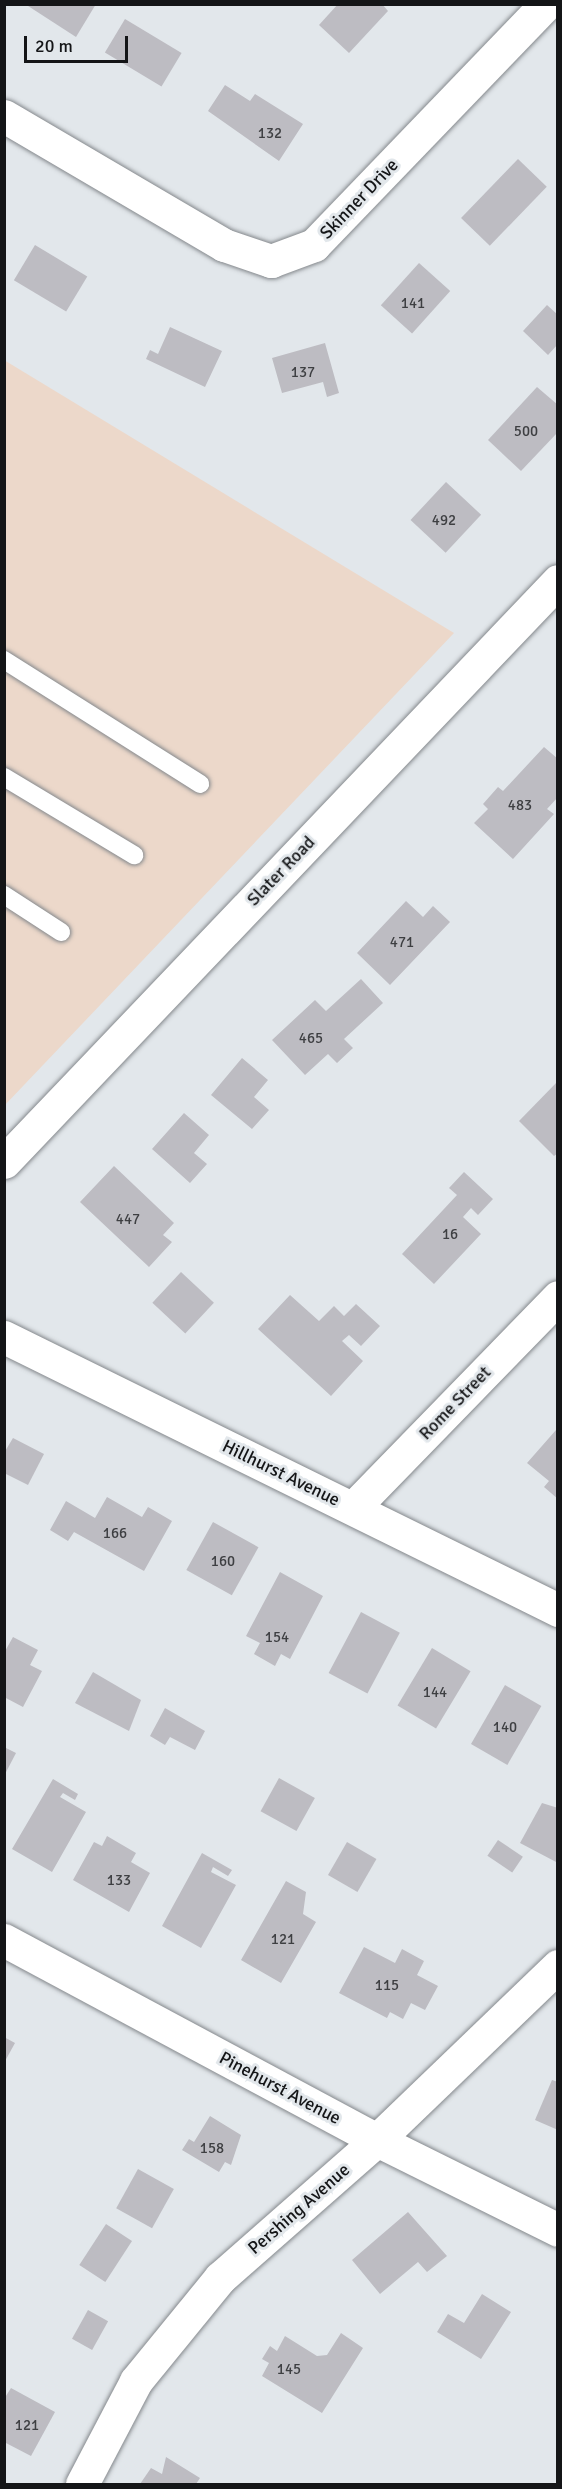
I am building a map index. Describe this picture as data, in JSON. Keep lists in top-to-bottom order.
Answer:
{
  "streets": {
    "street": [
      "Skinner Drive",
      "Slater Road",
      "Rome Street",
      "Hillhurst Avenue",
      "Pinehurst Avenue",
      "Pershing Avenue"
    ]
  },
  "crossings": [
    ["Rome Street", "Hillhurst Avenue"],
    ["Pinehurst Avenue", "Pershing Avenue"]
  ],
  "house_numbers": [
    "132",
    "141",
    "137",
    "500",
    "492",
    "483",
    "471",
    "465",
    "447",
    "16",
    "166",
    "160",
    "154",
    "144",
    "140",
    "133",
    "121",
    "115",
    "158",
    "145",
    "121"
  ],
  "scale_bar": "20 m"
}
